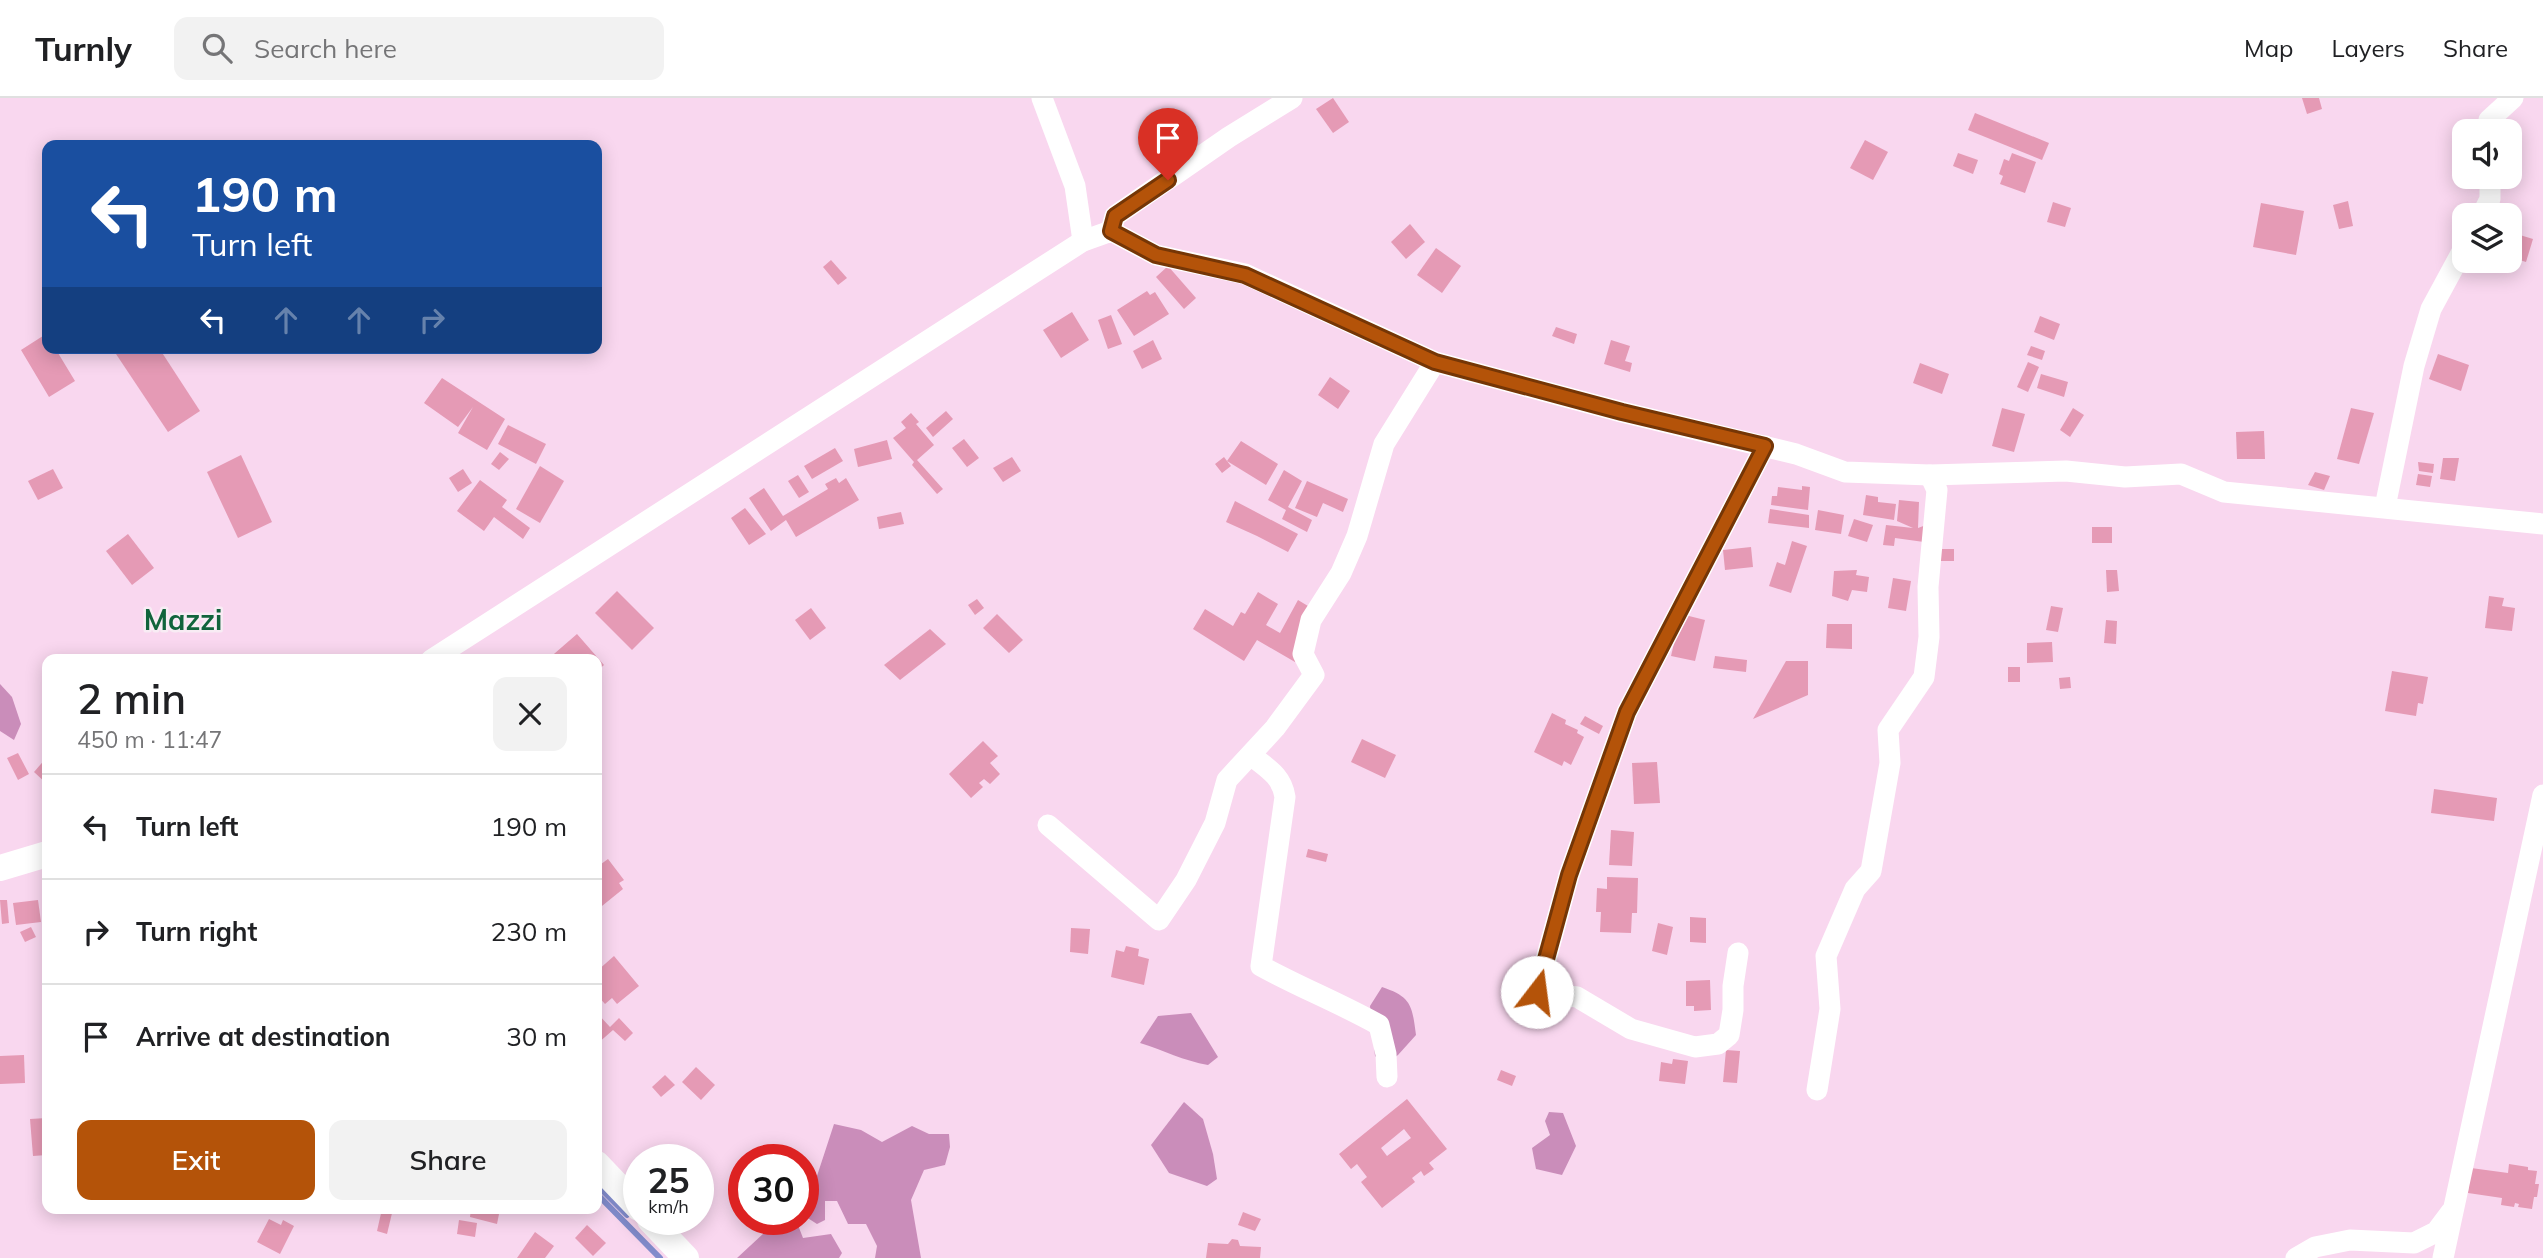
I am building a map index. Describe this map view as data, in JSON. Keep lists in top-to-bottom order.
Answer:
{
  "districts": ["Mazzi"],
  "page": {
    "header": "Turnly",
    "search": "Search here",
    "nav": ["Map", "Layers", "Share"],
    "turn": ["190 m", "Turn left"],
    "heading": ["2 min", "450 m · 11:47"],
    "list": [
      {
        "name": "Turn left",
        "value": "190 m"
      },
      {
        "name": "Turn right",
        "value": "230 m"
      },
      {
        "name": "Arrive at destination",
        "value": "30 m"
      }
    ],
    "buttons": ["Exit", "Share"],
    "speed": "25 km/h",
    "limit": "30"
  }
}
